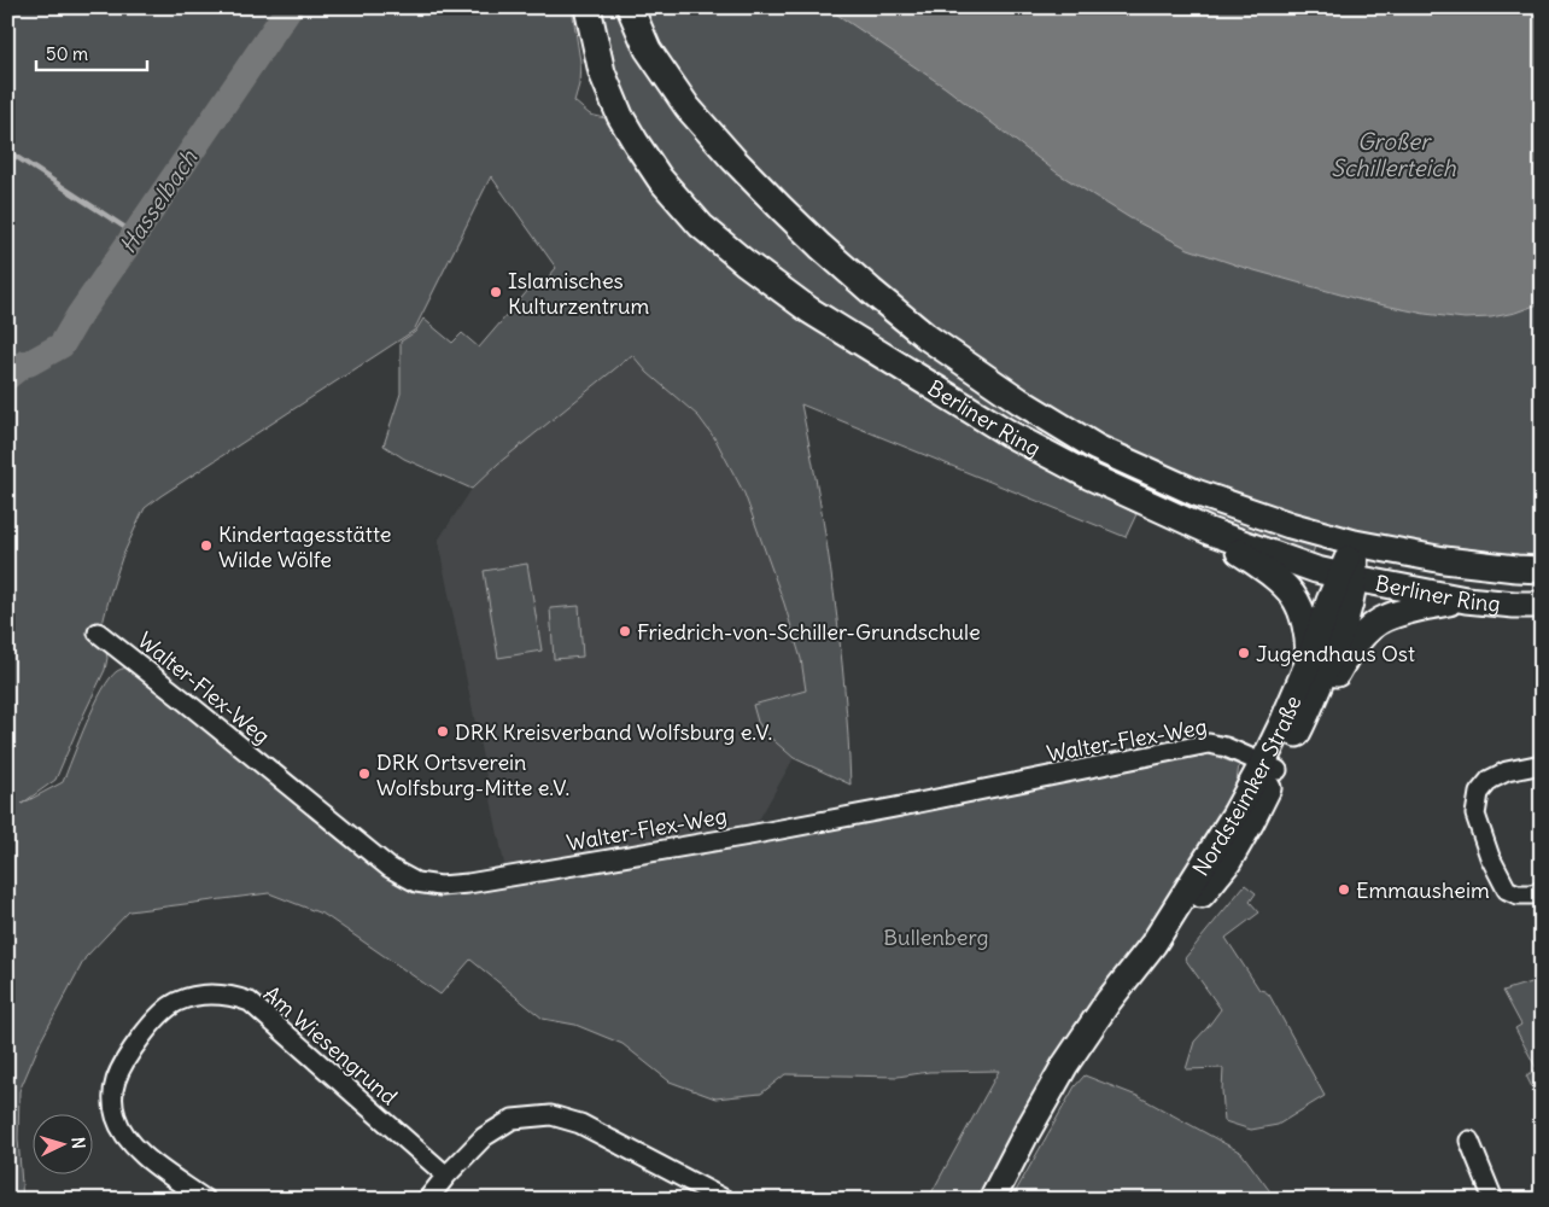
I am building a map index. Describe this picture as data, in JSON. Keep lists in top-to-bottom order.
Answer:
{
  "streets": {
    "main road": ["Berliner Ring", "Nordsteimker Straße"],
    "street": ["Walter-Flex-Weg", "Am Wiesengrund"]
  },
  "crossings": [
    ["Berliner Ring", "Nordsteimker Straße"],
    ["Walter-Flex-Weg", "Nordsteimker Straße"]
  ],
  "water": ["Großer Schillerteich", "Hasselbach"],
  "parks": ["Bullenberg"],
  "places": [
    "Islamisches Kulturzentrum",
    "Kindertagesstätte Wilde Wölfe",
    "Friedrich-von-Schiller-Grundschule",
    "Jugendhaus Ost",
    "DRK Kreisverband Wolfsburg e.V.",
    "DRK Ortsverein Wolfsburg-Mitte e.V.",
    "Emmausheim"
  ],
  "scale_bar": "50 m",
  "north": "right"
}
